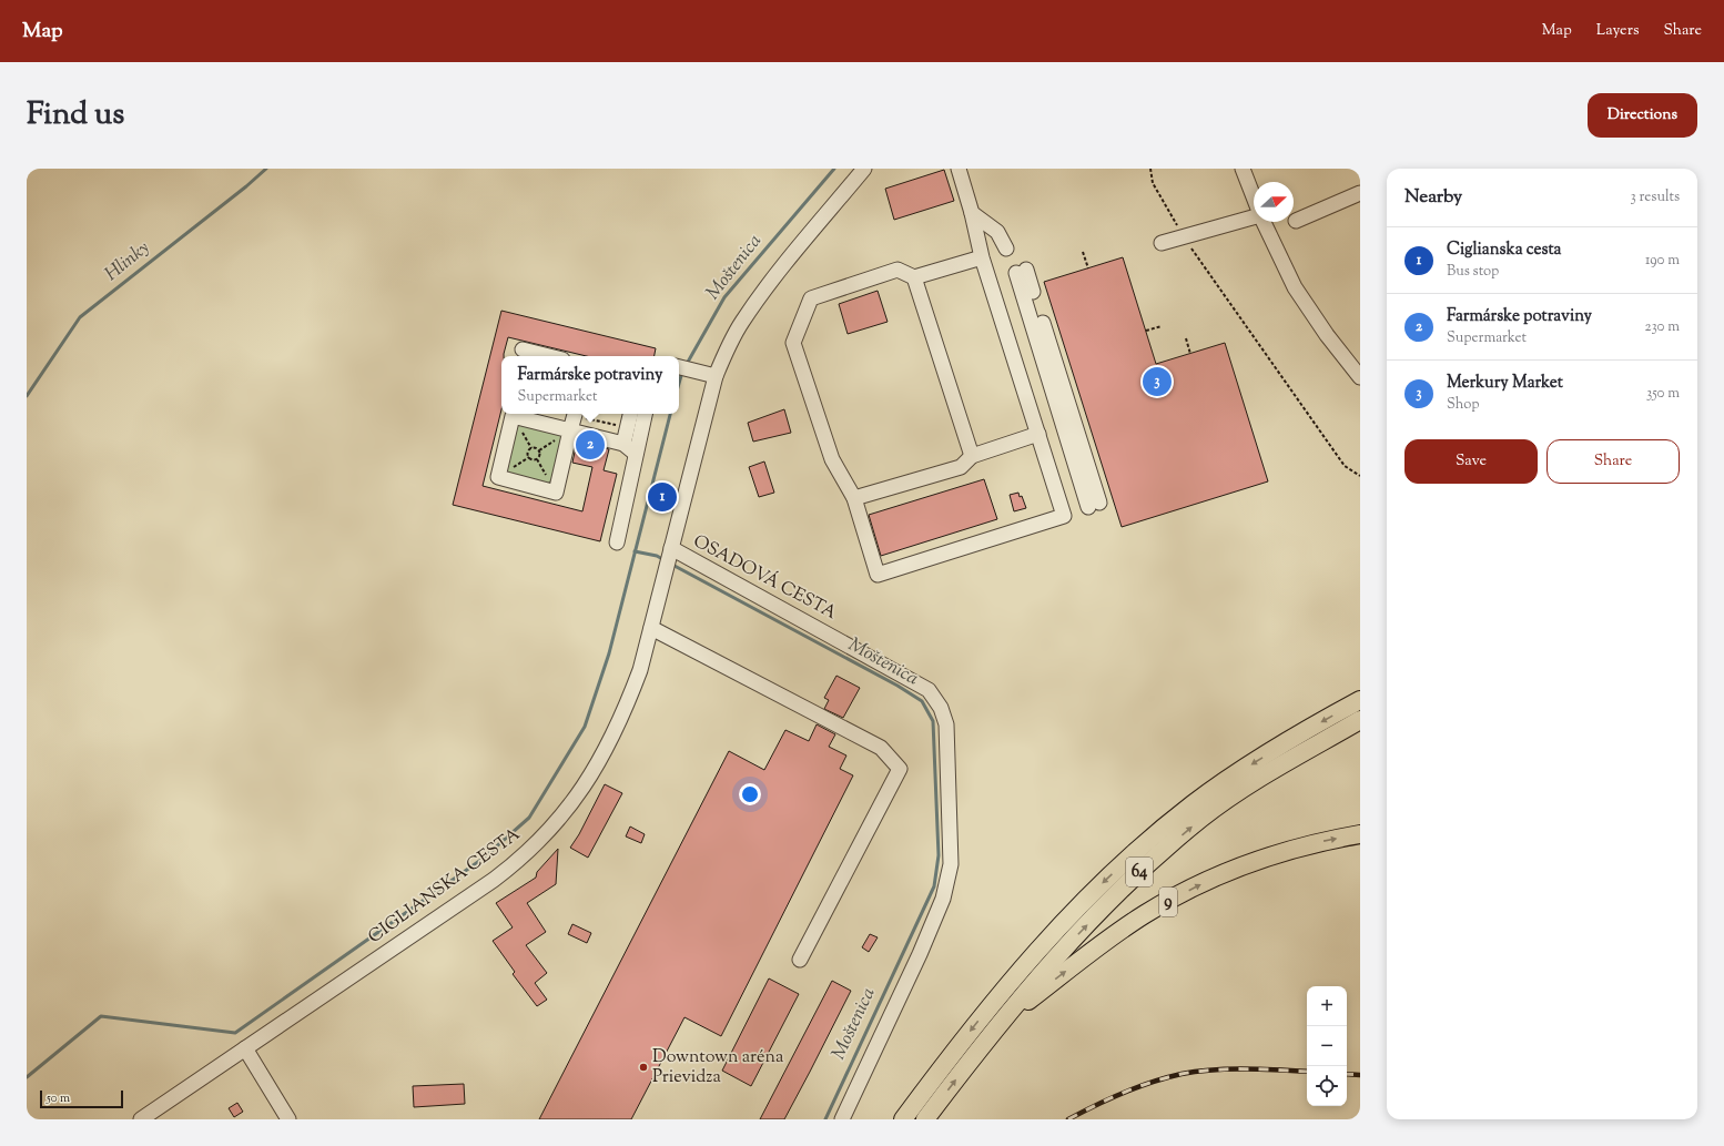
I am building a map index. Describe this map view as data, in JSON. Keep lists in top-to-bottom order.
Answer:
{
  "streets": {
    "main road": ["64", "9"],
    "street": ["OSADOVÁ CESTA", "CIGLIANSKA CESTA"]
  },
  "crossings": [
    ["OSADOVÁ CESTA", "CIGLIANSKA CESTA"],
    ["64", "9"]
  ],
  "water": ["Hlinky", "Moštenica"],
  "places": ["Downtown aréna Prievidza"],
  "scale_bar": "50 m",
  "north": "right",
  "page": {
    "header": "Map",
    "nav": ["Map", "Layers", "Share"],
    "title": "Find us",
    "buttons": [
      "Directions",
      ["Save", "Share"]
    ],
    "heading": ["Nearby", "3 results"],
    "list": [
      {
        "mark": "1",
        "name": "Ciglianska cesta",
        "note": "Bus stop",
        "value": "190 m"
      },
      {
        "mark": "2",
        "name": "Farmárske potraviny",
        "note": "Supermarket",
        "value": "230 m"
      },
      {
        "mark": "3",
        "name": "Merkury Market",
        "note": "Shop",
        "value": "350 m"
      }
    ],
    "popup": ["Farmárske potraviny", "Supermarket"],
    "pins": ["3", "2", "1"],
    "map_buttons": ["+", "−"],
    "scale": "50 m"
  }
}
